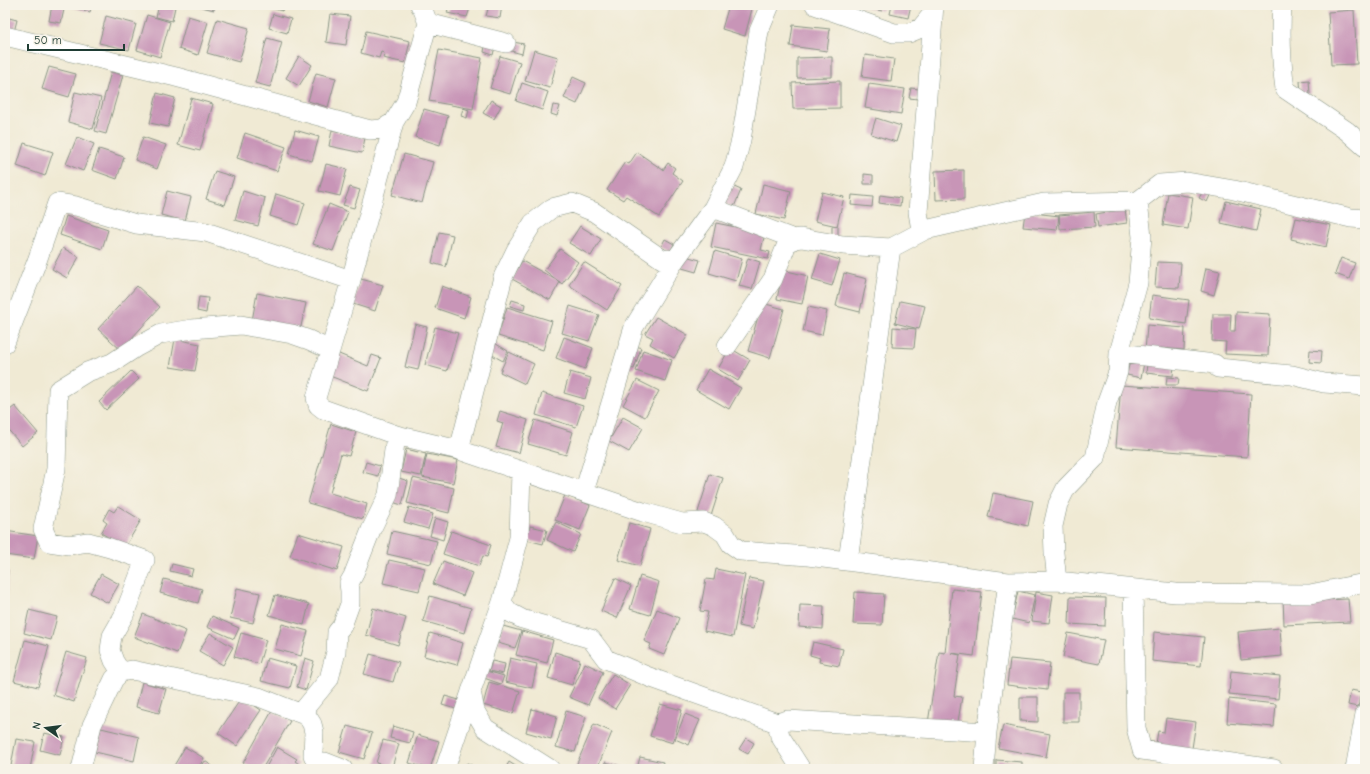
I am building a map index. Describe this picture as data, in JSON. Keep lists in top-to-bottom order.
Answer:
{
  "scale_bar": "50 m",
  "north": "left"
}
